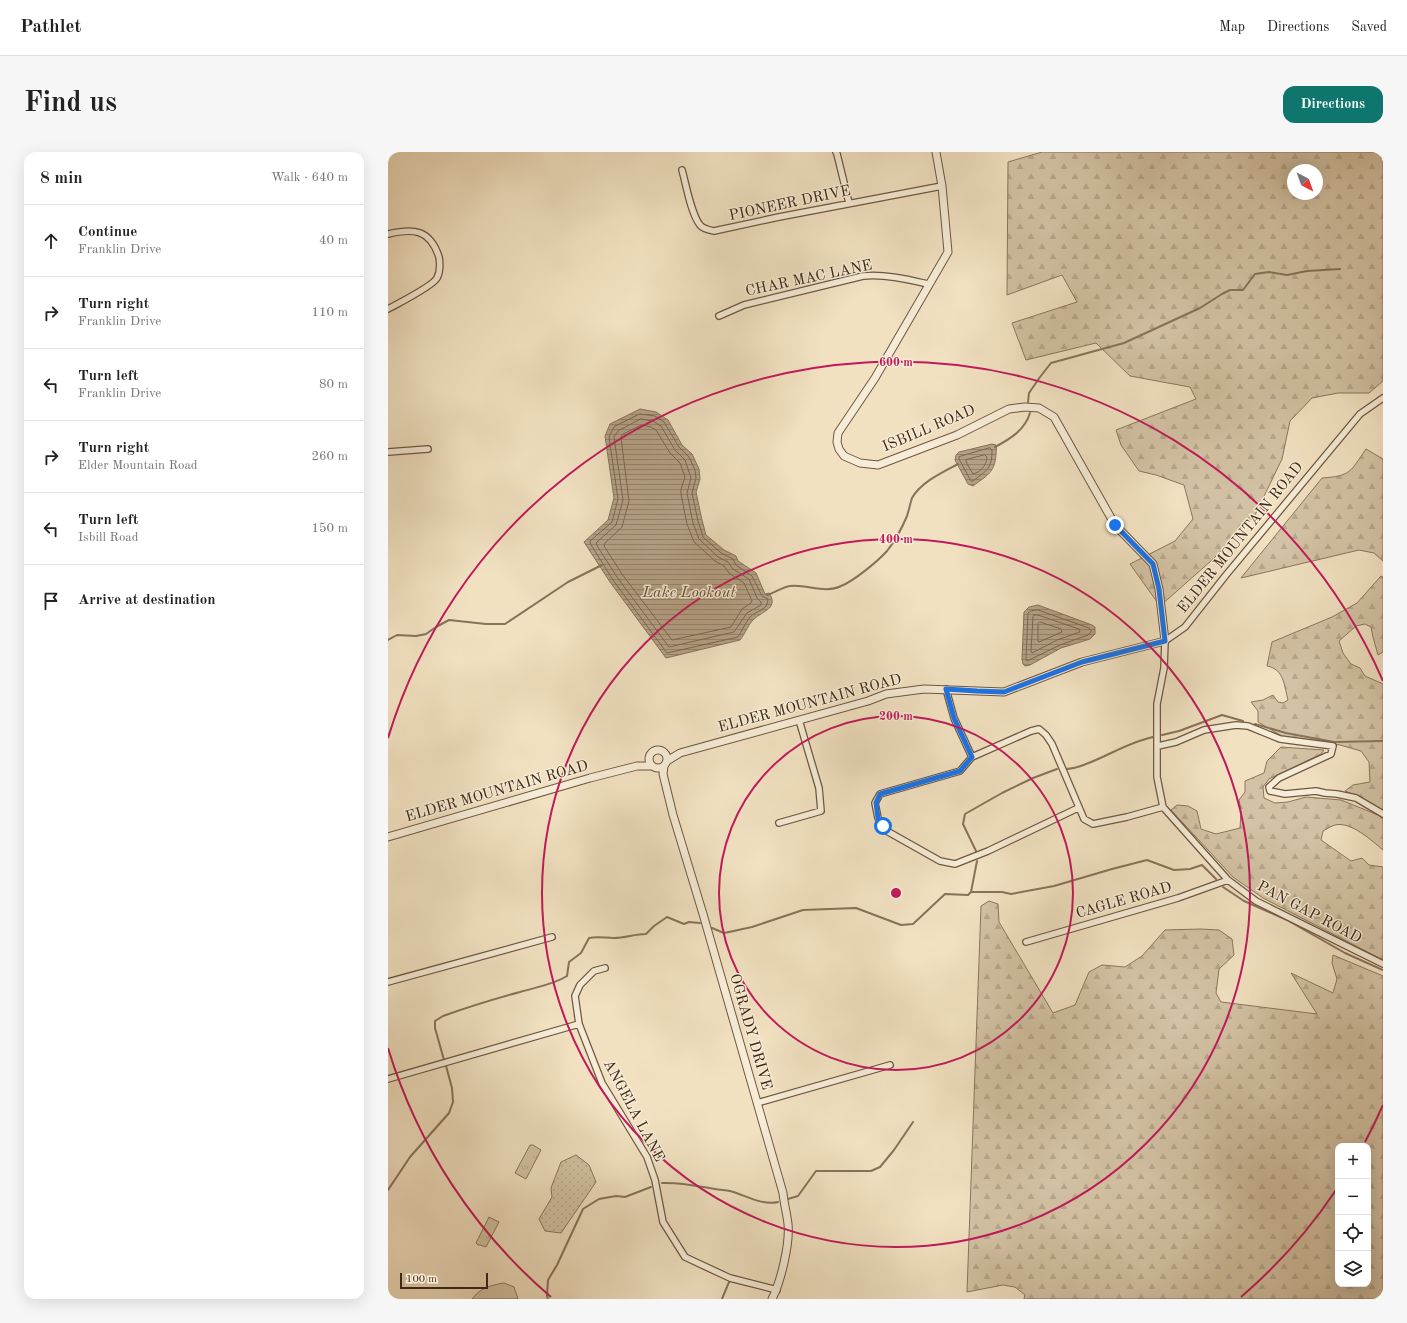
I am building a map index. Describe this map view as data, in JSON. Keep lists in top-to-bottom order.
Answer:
{
  "streets": {
    "street": [
      "PIONEER DRIVE",
      "CHAR MAC LANE",
      "ISBILL ROAD",
      "ELDER MOUNTAIN ROAD",
      "CAGLE ROAD",
      "PAN GAP ROAD",
      "OGRADY DRIVE",
      "ANGELA LANE"
    ]
  },
  "crossings": [
    ["PIONEER DRIVE", "ISBILL ROAD"],
    ["CHAR MAC LANE", "ISBILL ROAD"],
    ["ISBILL ROAD", "ELDER MOUNTAIN ROAD"],
    ["ELDER MOUNTAIN ROAD", "OGRADY DRIVE"],
    ["CAGLE ROAD", "PAN GAP ROAD"],
    ["OGRADY DRIVE", "ANGELA LANE"]
  ],
  "water": ["Lake Lookout"],
  "scale_bar": "100 m",
  "north": "bottom right",
  "page": {
    "header": "Pathlet",
    "nav": ["Map", "Directions", "Saved"],
    "buttons": "Directions",
    "title": "Find us",
    "heading": ["8 min", "Walk · 640 m"],
    "list": [
      ["Continue", "Franklin Drive", "40 m"],
      ["Turn right", "Franklin Drive", "110 m"],
      ["Turn left", "Franklin Drive", "80 m"],
      ["Turn right", "Elder Mountain Road", "260 m"],
      ["Turn left", "Isbill Road", "150 m"],
      "Arrive at destination"
    ],
    "map_buttons": ["+", "−"],
    "scale": "100 m"
  },
  "rings": ["600 m", "400 m", "200 m"]
}
